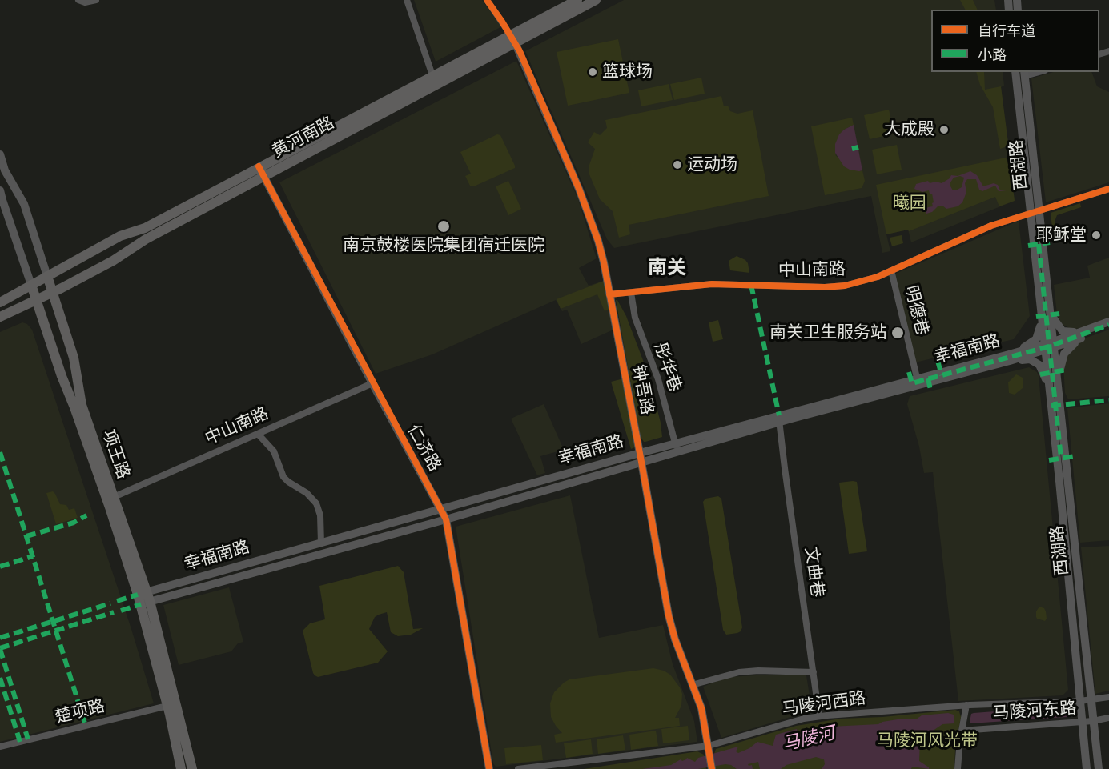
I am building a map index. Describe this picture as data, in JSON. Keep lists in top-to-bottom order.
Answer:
{
  "streets": {
    "main road": [
      "黄河南路",
      "西湖路",
      "幸福南路",
      "钟吾路",
      "仁济路",
      "项王路"
    ],
    "street": [
      "中山南路",
      "明德巷",
      "彤华巷",
      "文曲巷",
      "马陵河西路",
      "马陵河东路",
      "楚项路"
    ]
  },
  "crossings": [
    ["黄河南路", "钟吾路"],
    ["黄河南路", "仁济路"],
    ["黄河南路", "项王路"],
    ["西湖路", "中山南路"],
    ["西湖路", "幸福南路"],
    ["西湖路", "马陵河西路"],
    ["西湖路", "马陵河东路"],
    ["中山南路", "明德巷"],
    ["中山南路", "彤华巷"],
    ["中山南路", "钟吾路"],
    ["中山南路", "仁济路"],
    ["中山南路", "项王路"],
    ["明德巷", "幸福南路"],
    ["幸福南路", "彤华巷"],
    ["幸福南路", "钟吾路"],
    ["幸福南路", "仁济路"],
    ["幸福南路", "项王路"],
    ["幸福南路", "文曲巷"],
    ["钟吾路", "马陵河西路"],
    ["项王路", "楚项路"],
    ["文曲巷", "马陵河西路"]
  ],
  "districts": ["南关"],
  "water": ["马陵河"],
  "parks": ["曦园", "马陵河风光带"],
  "places": [
    "篮球场",
    "大成殿",
    "运动场",
    "南京鼓楼医院集团宿迁医院",
    "耶稣堂",
    "南关卫生服务站"
  ],
  "legend": ["自行车道", "小路"]
}
